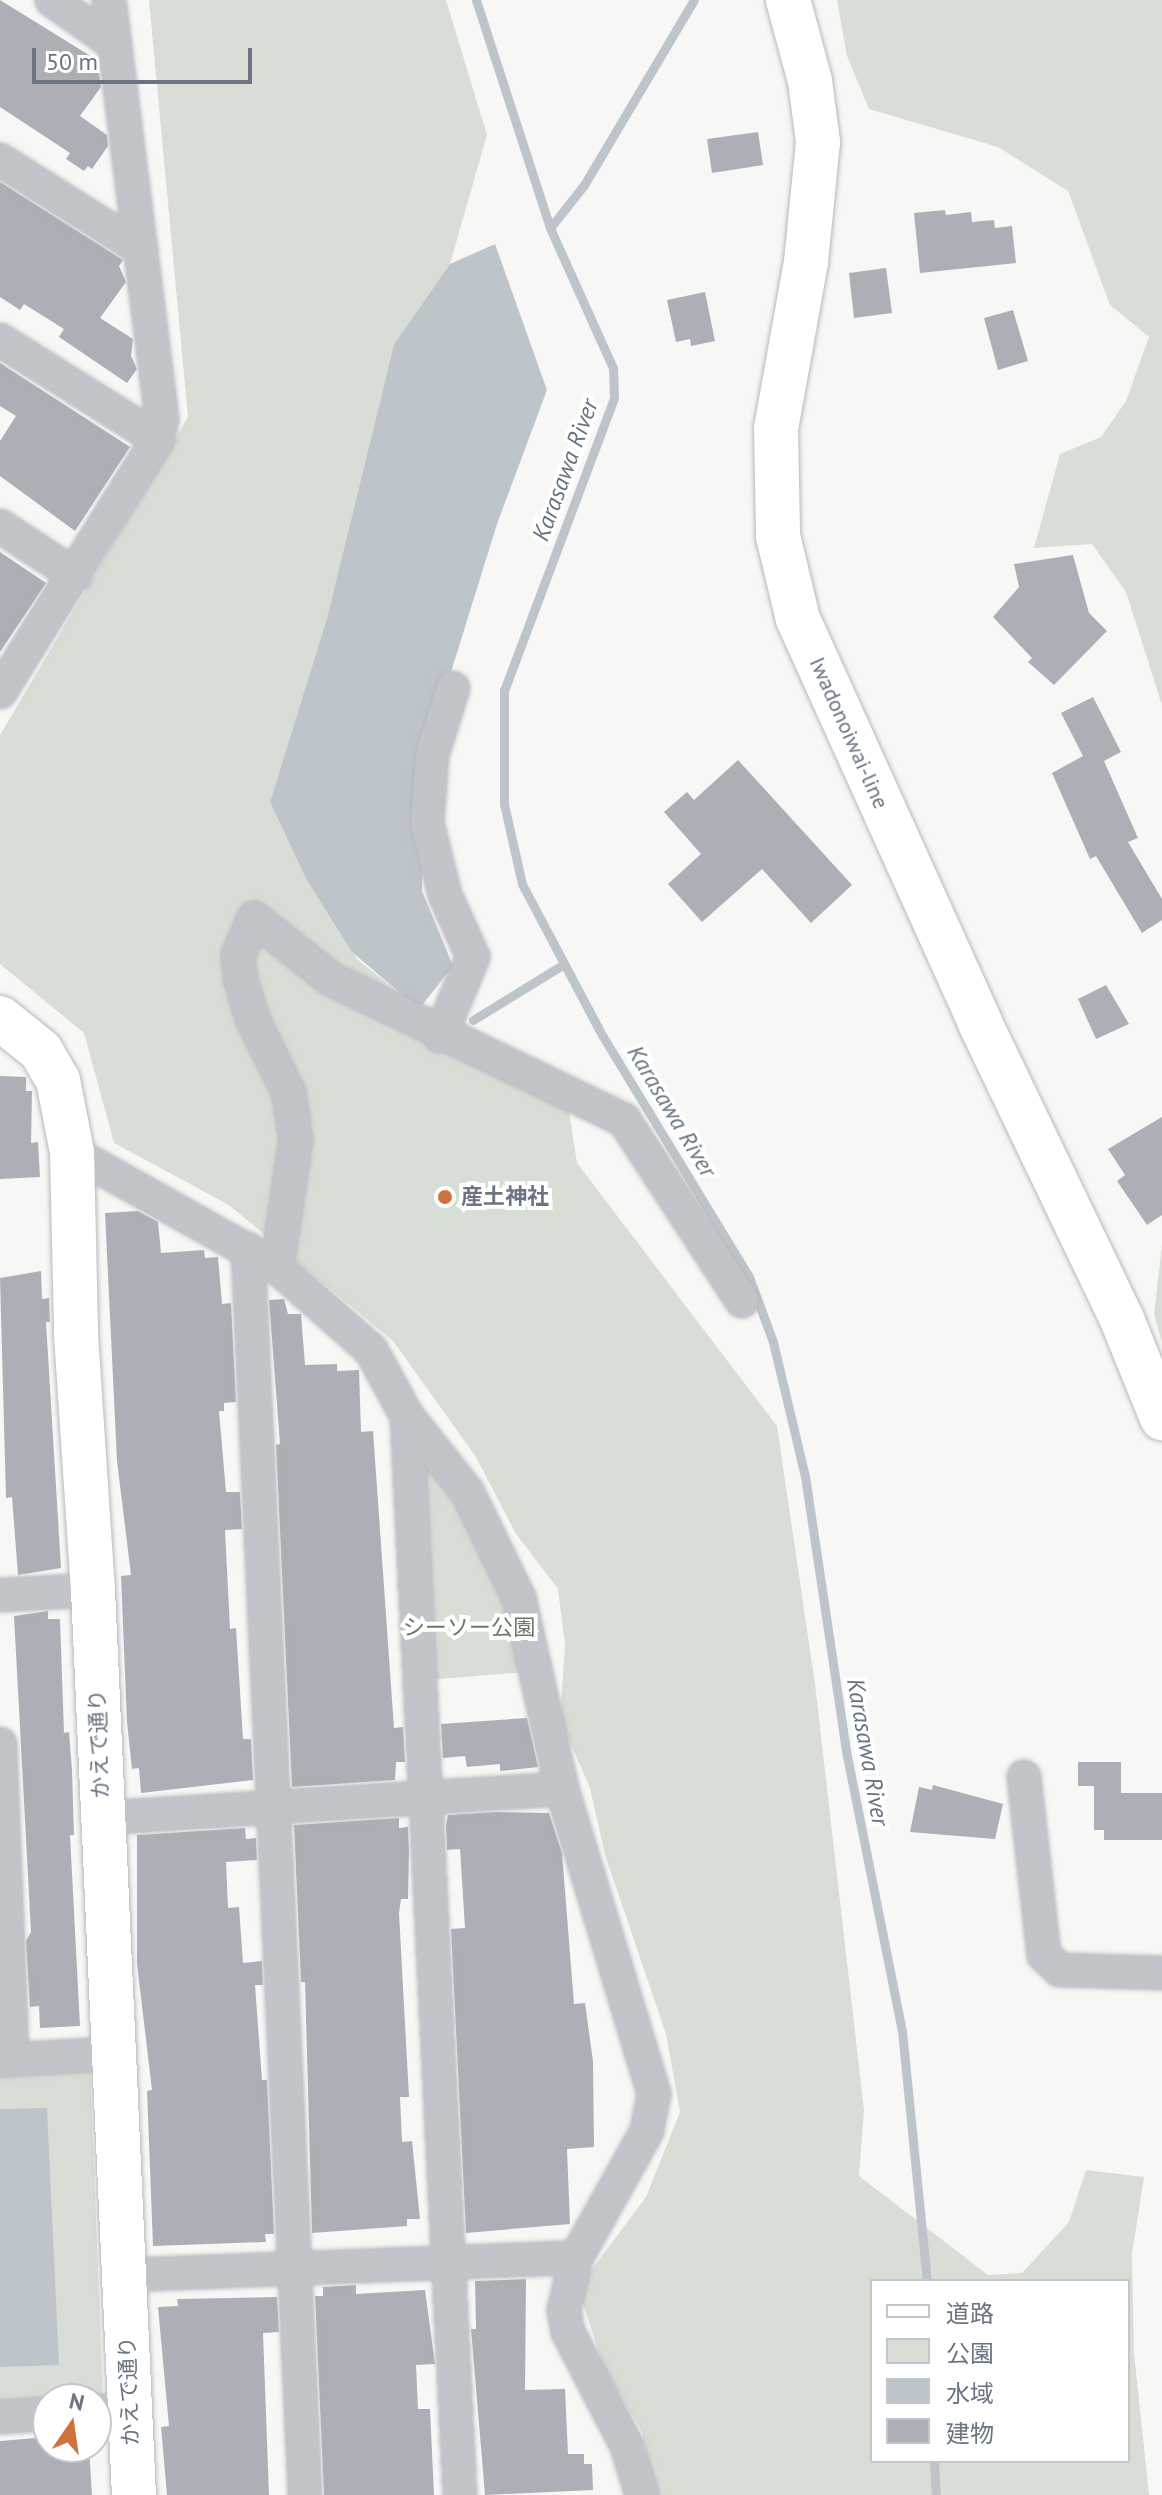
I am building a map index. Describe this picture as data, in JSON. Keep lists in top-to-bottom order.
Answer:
{
  "streets": {
    "street": ["Iwadonoiwai-line", "かえで通り"]
  },
  "water": ["Karasawa River"],
  "parks": ["シーソー公園"],
  "places": ["産土神社"],
  "legend": [
    "道路",
    "公園",
    "水域",
    "建物"
  ],
  "scale_bar": "50 m",
  "north": "top"
}
